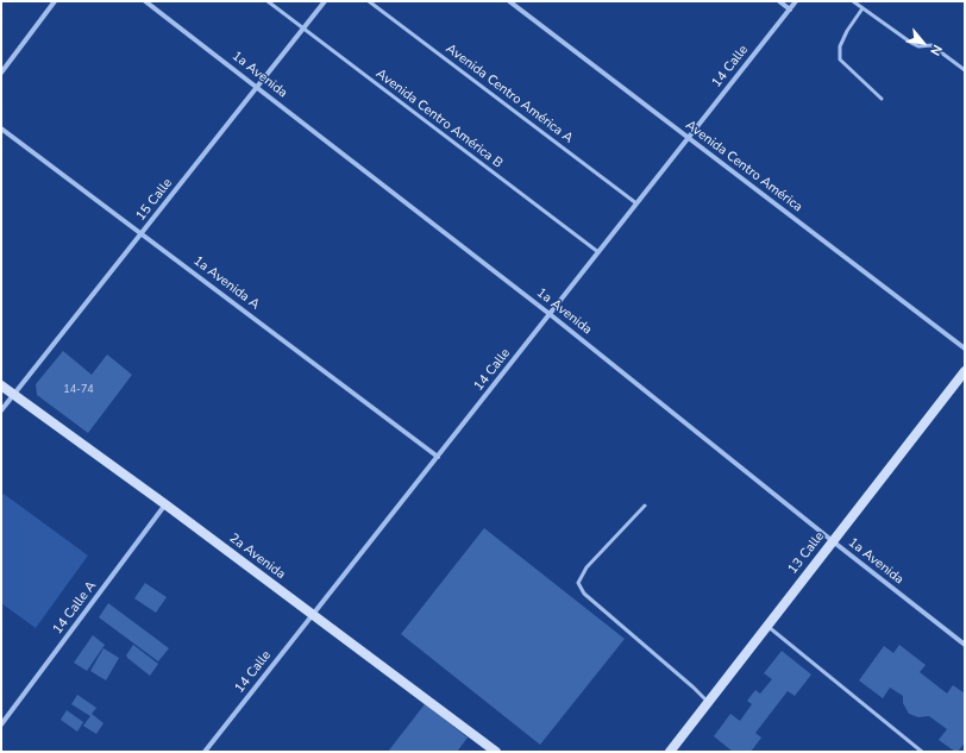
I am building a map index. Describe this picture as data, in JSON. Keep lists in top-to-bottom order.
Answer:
{
  "streets": {
    "street": [
      "14 Calle",
      "1a Avenida",
      "Avenida Centro América",
      "15 Calle",
      "1a Avenida A",
      "13 Calle",
      "2a Avenida",
      "14 Calle A"
    ],
    "lane": ["Avenida Centro América A", "Avenida Centro América B"]
  },
  "crossings": [
    ["14 Calle", "1a Avenida"],
    ["14 Calle", "Avenida Centro América A"],
    ["14 Calle", "Avenida Centro América B"],
    ["14 Calle", "Avenida Centro América"],
    ["14 Calle", "1a Avenida A"],
    ["14 Calle", "2a Avenida"],
    ["1a Avenida", "15 Calle"],
    ["1a Avenida", "13 Calle"],
    ["Avenida Centro América B", "15 Calle"],
    ["15 Calle", "1a Avenida A"],
    ["15 Calle", "2a Avenida"],
    ["2a Avenida", "14 Calle A"]
  ],
  "house_numbers": ["14-74"],
  "north": "bottom right"
}
